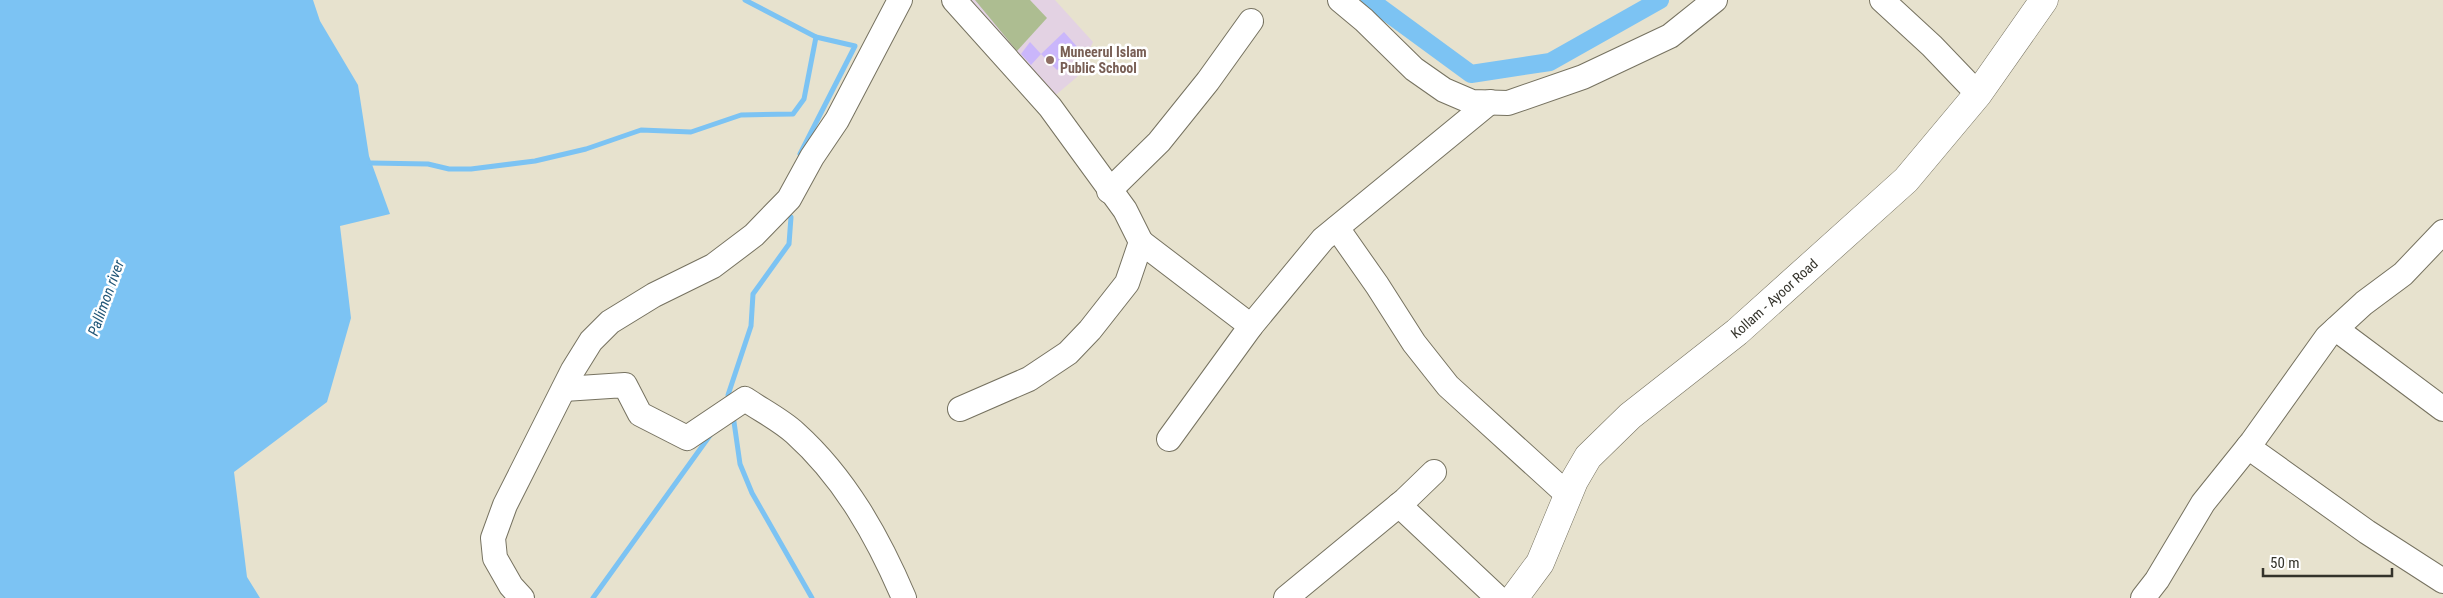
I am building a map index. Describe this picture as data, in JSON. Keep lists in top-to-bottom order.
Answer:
{
  "streets": {
    "main road": ["Kollam - Ayoor Road"]
  },
  "water": ["Pallimon river"],
  "places": ["Muneerul Islam Public School"],
  "scale_bar": "50 m"
}
